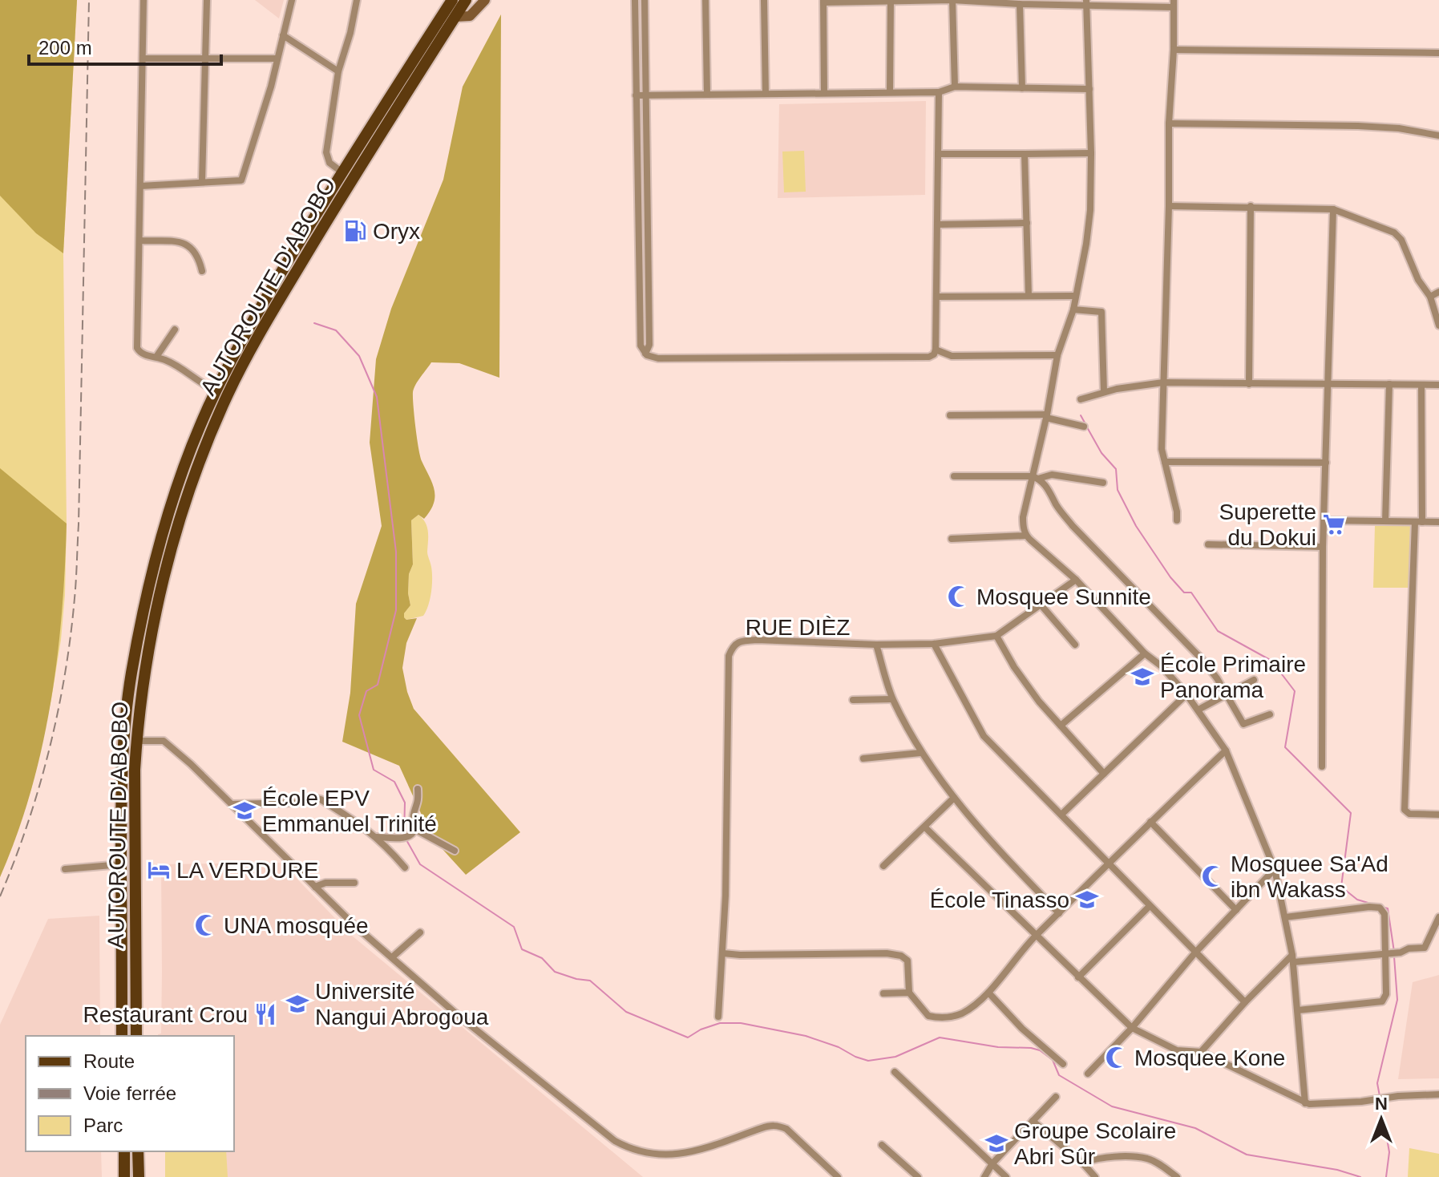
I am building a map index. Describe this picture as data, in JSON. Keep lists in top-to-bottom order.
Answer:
{
  "streets": {
    "main road": ["AUTOROUTE D'ABOBO"],
    "street": ["RUE DIÈZ"]
  },
  "places": {
    "fuel station": ["Oryx"],
    "supermarket": ["Superette du Dokui"],
    "mosque": [
      "Mosquee Sunnite",
      "Mosquee Sa'Ad ibn Wakass",
      "UNA mosquée",
      "Mosquee Kone"
    ],
    "school or university": [
      "École Primaire Panorama",
      "École EPV Emmanuel Trinité",
      "École Tinasso",
      "Université Nangui Abrogoua",
      "Groupe Scolaire Abri Sûr"
    ],
    "hotel": ["LA VERDURE"],
    "restaurant": ["Restaurant Crou"]
  },
  "legend": ["Route", "Voie ferrée", "Parc"],
  "scale_bar": "200 m",
  "north": "top"
}
